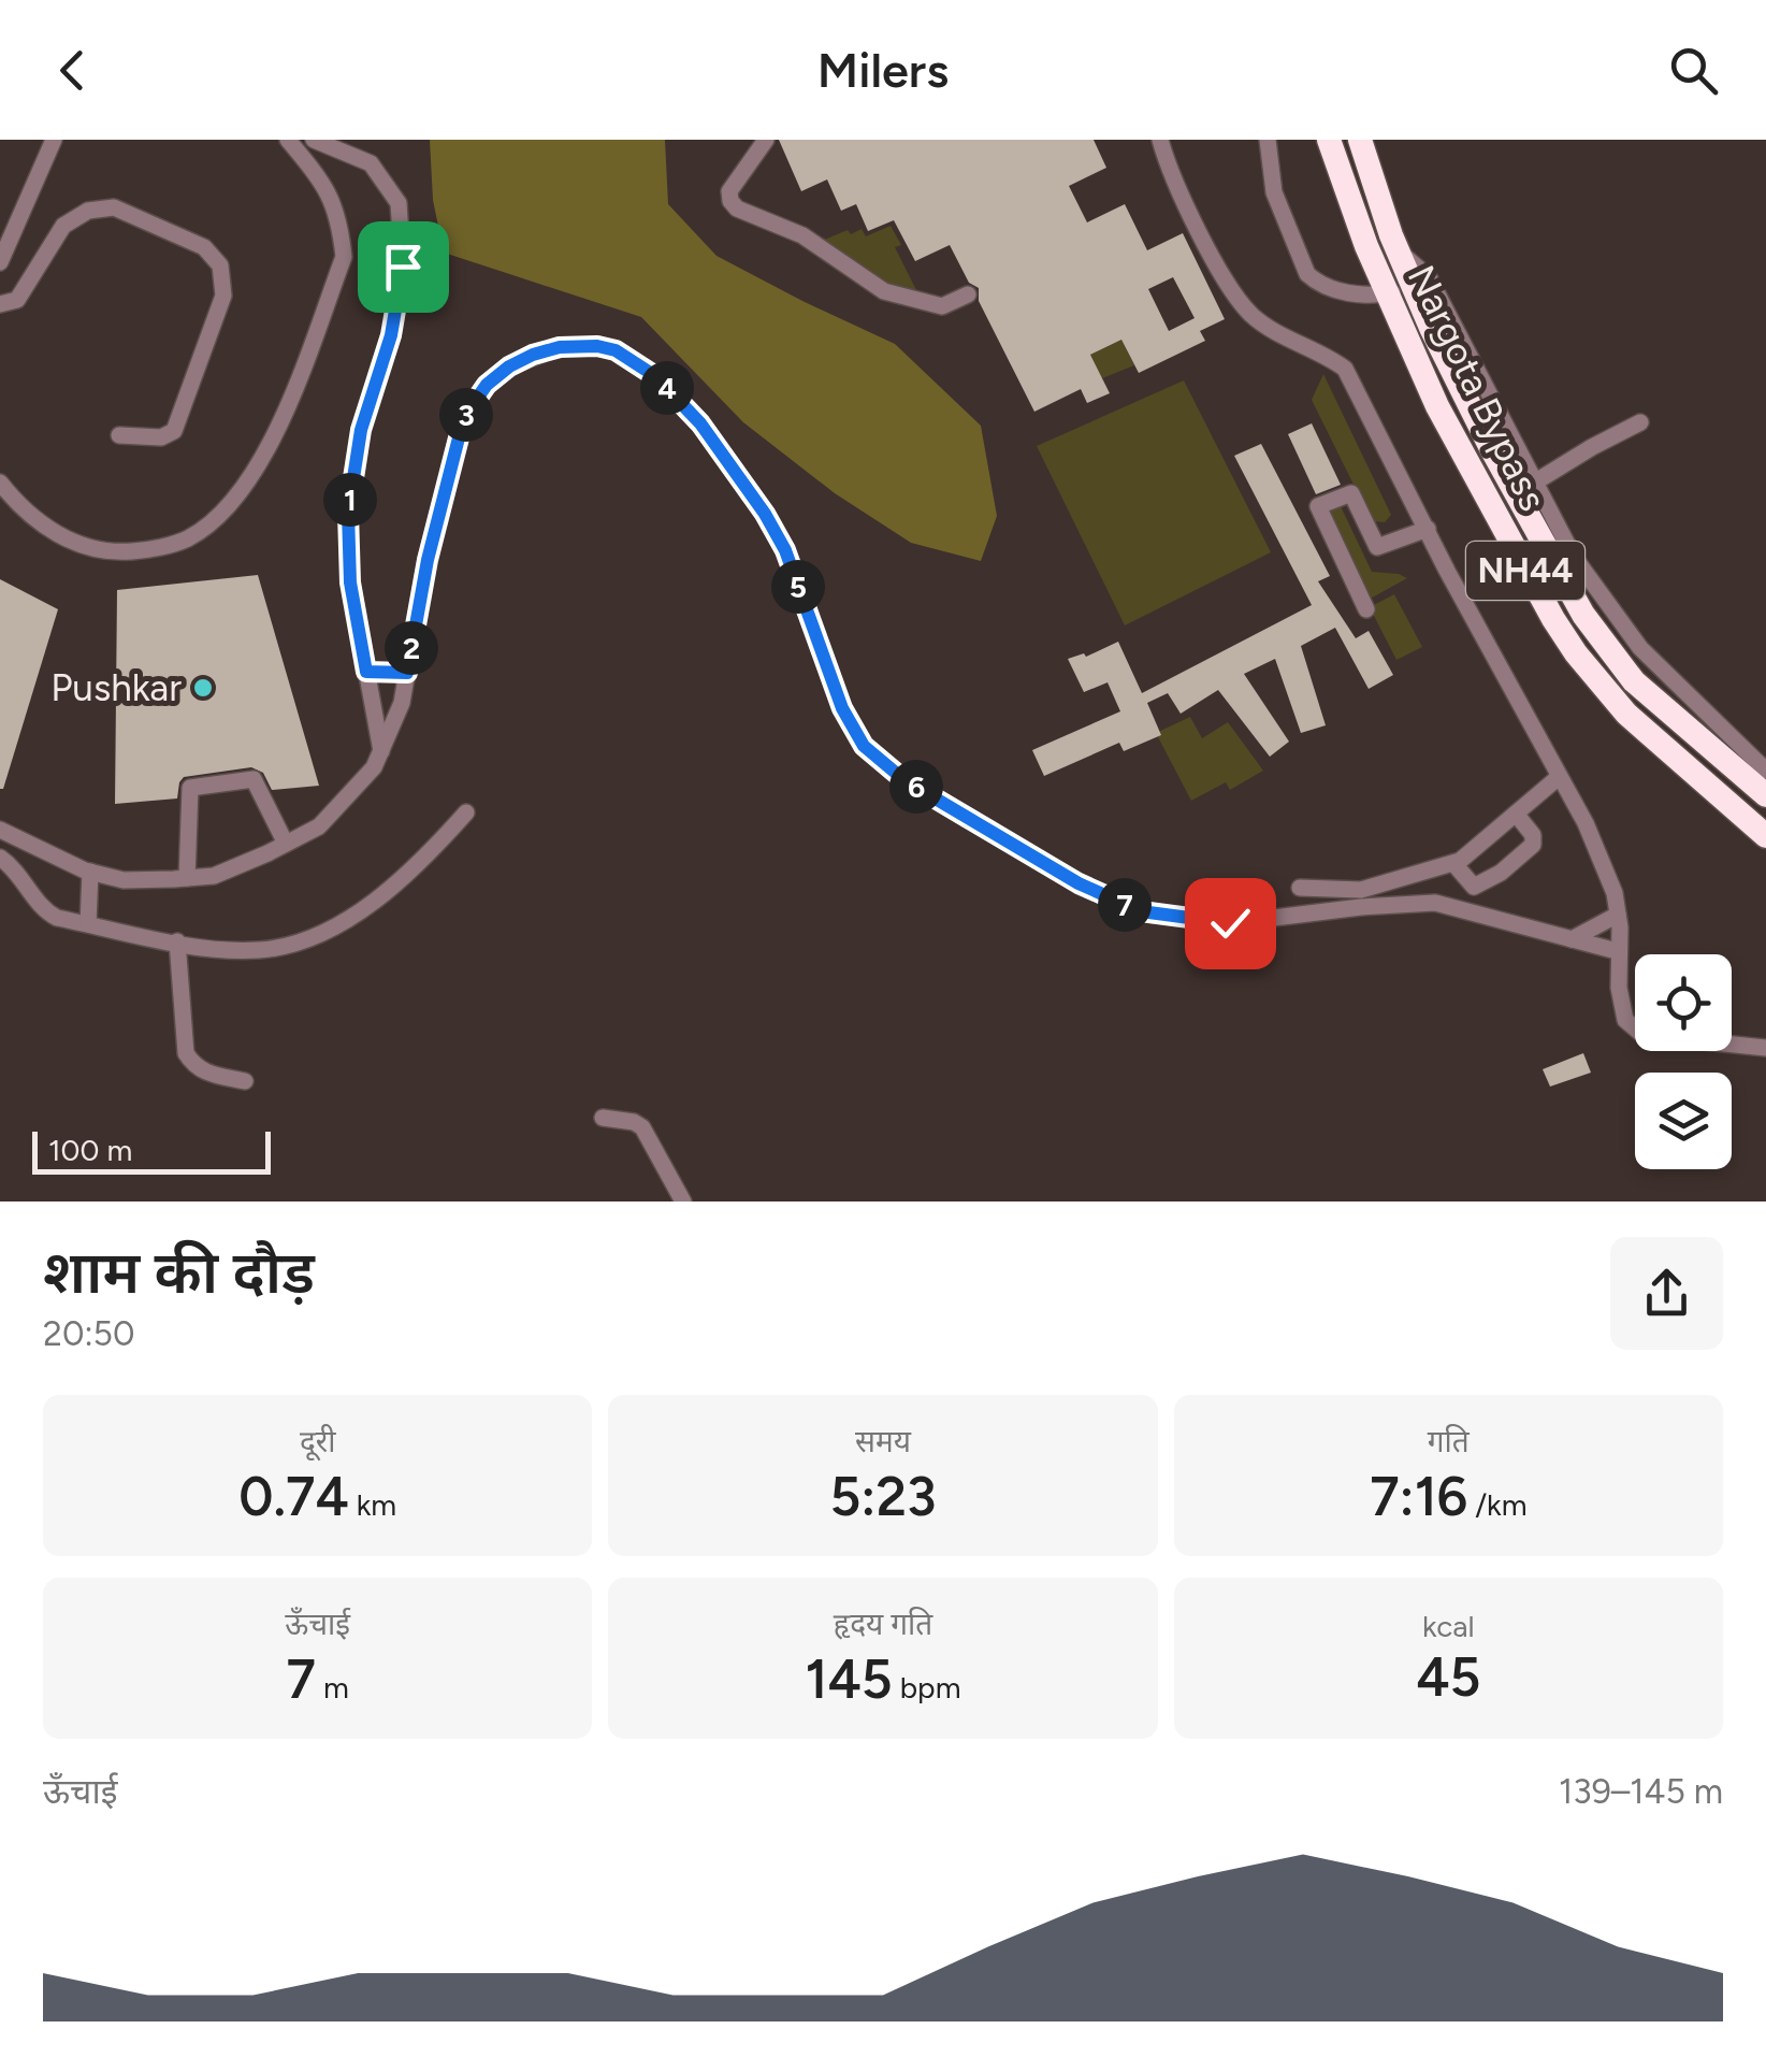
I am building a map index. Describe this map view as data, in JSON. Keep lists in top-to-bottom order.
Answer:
{
  "streets": {
    "highway": ["Nargota Bypass", "NH44"]
  },
  "places": ["Pushkar"],
  "scale_bar": "100 m",
  "page": {
    "header": "Milers",
    "pins": [
      "4",
      "3",
      "1",
      "5",
      "2",
      "6",
      "7"
    ],
    "scale": "100 m",
    "heading": ["शाम की दौड़", "20:50"],
    "stats": [
      ["दूरी", "0.74 km"],
      ["समय", "5:23"],
      ["गति", "7:16 /km"],
      ["ऊँचाई", "7 m"],
      ["हृदय गति", "145 bpm"],
      ["kcal", "45"]
    ],
    "chart": ["ऊँचाई", "139–145 m"]
  }
}
